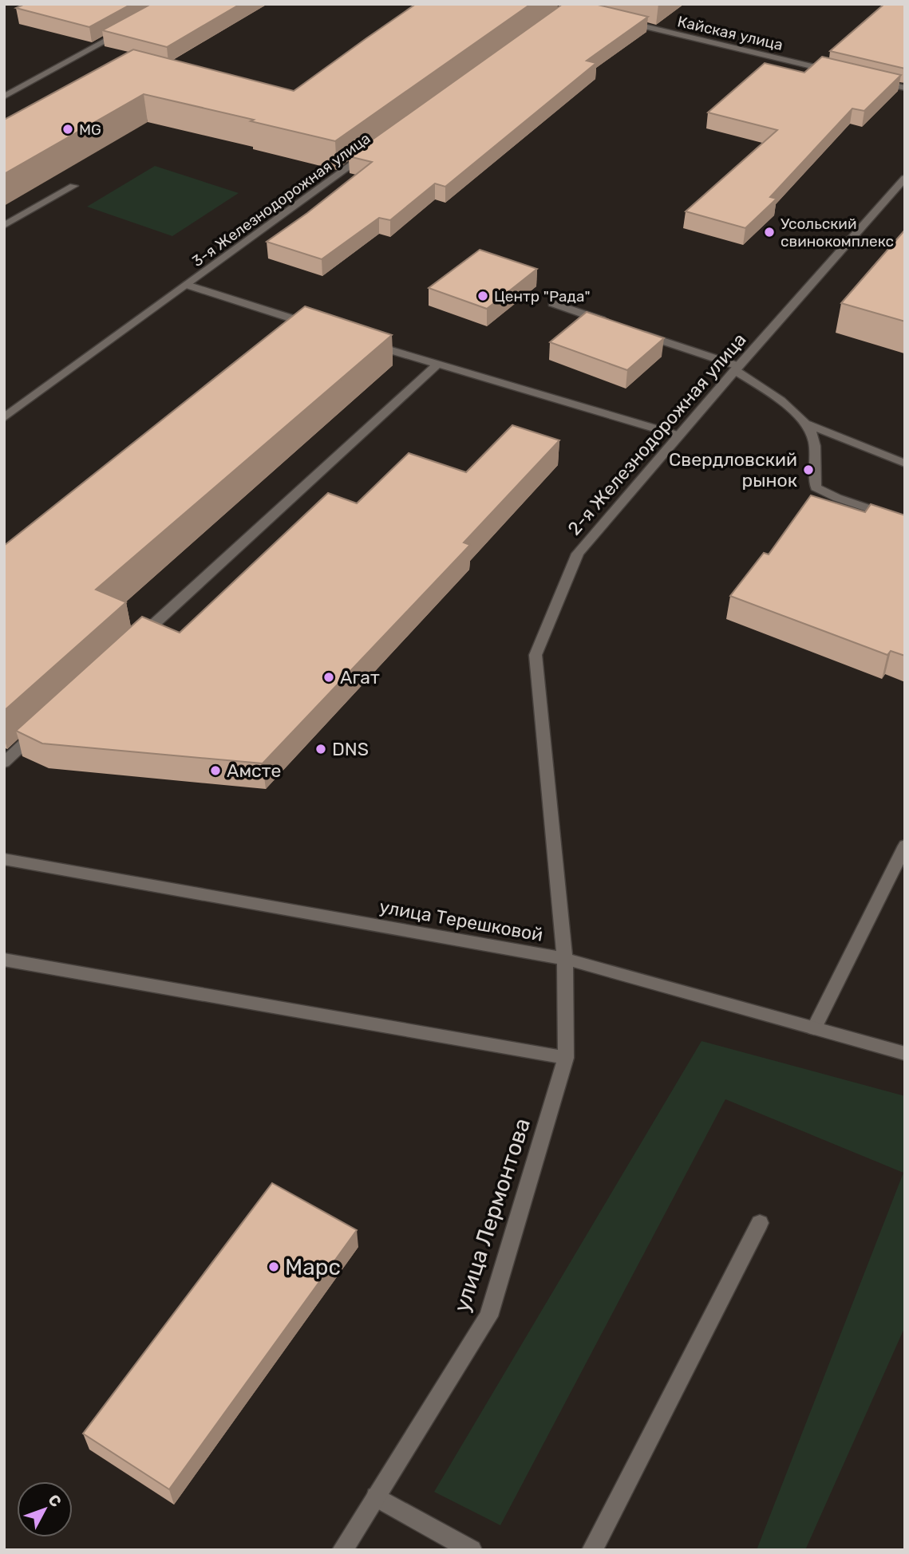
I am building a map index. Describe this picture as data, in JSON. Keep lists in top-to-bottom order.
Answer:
{
  "streets": {
    "street": [
      "Кайская улица",
      "3-я Железнодорожная улица",
      "2-я Железнодорожная улица",
      "улица Терешковой",
      "улица Лермонтова"
    ]
  },
  "crossings": [
    ["2-я Железнодорожная улица", "улица Терешковой"],
    ["2-я Железнодорожная улица", "улица Лермонтова"],
    ["улица Терешковой", "улица Лермонтова"]
  ],
  "places": [
    "MG",
    "Усольский свинокомплекс",
    "Центр \"Рада\"",
    "Свердловский рынок",
    "Агат",
    "DNS",
    "Амсте",
    "Марс"
  ],
  "north": "top right"
}
